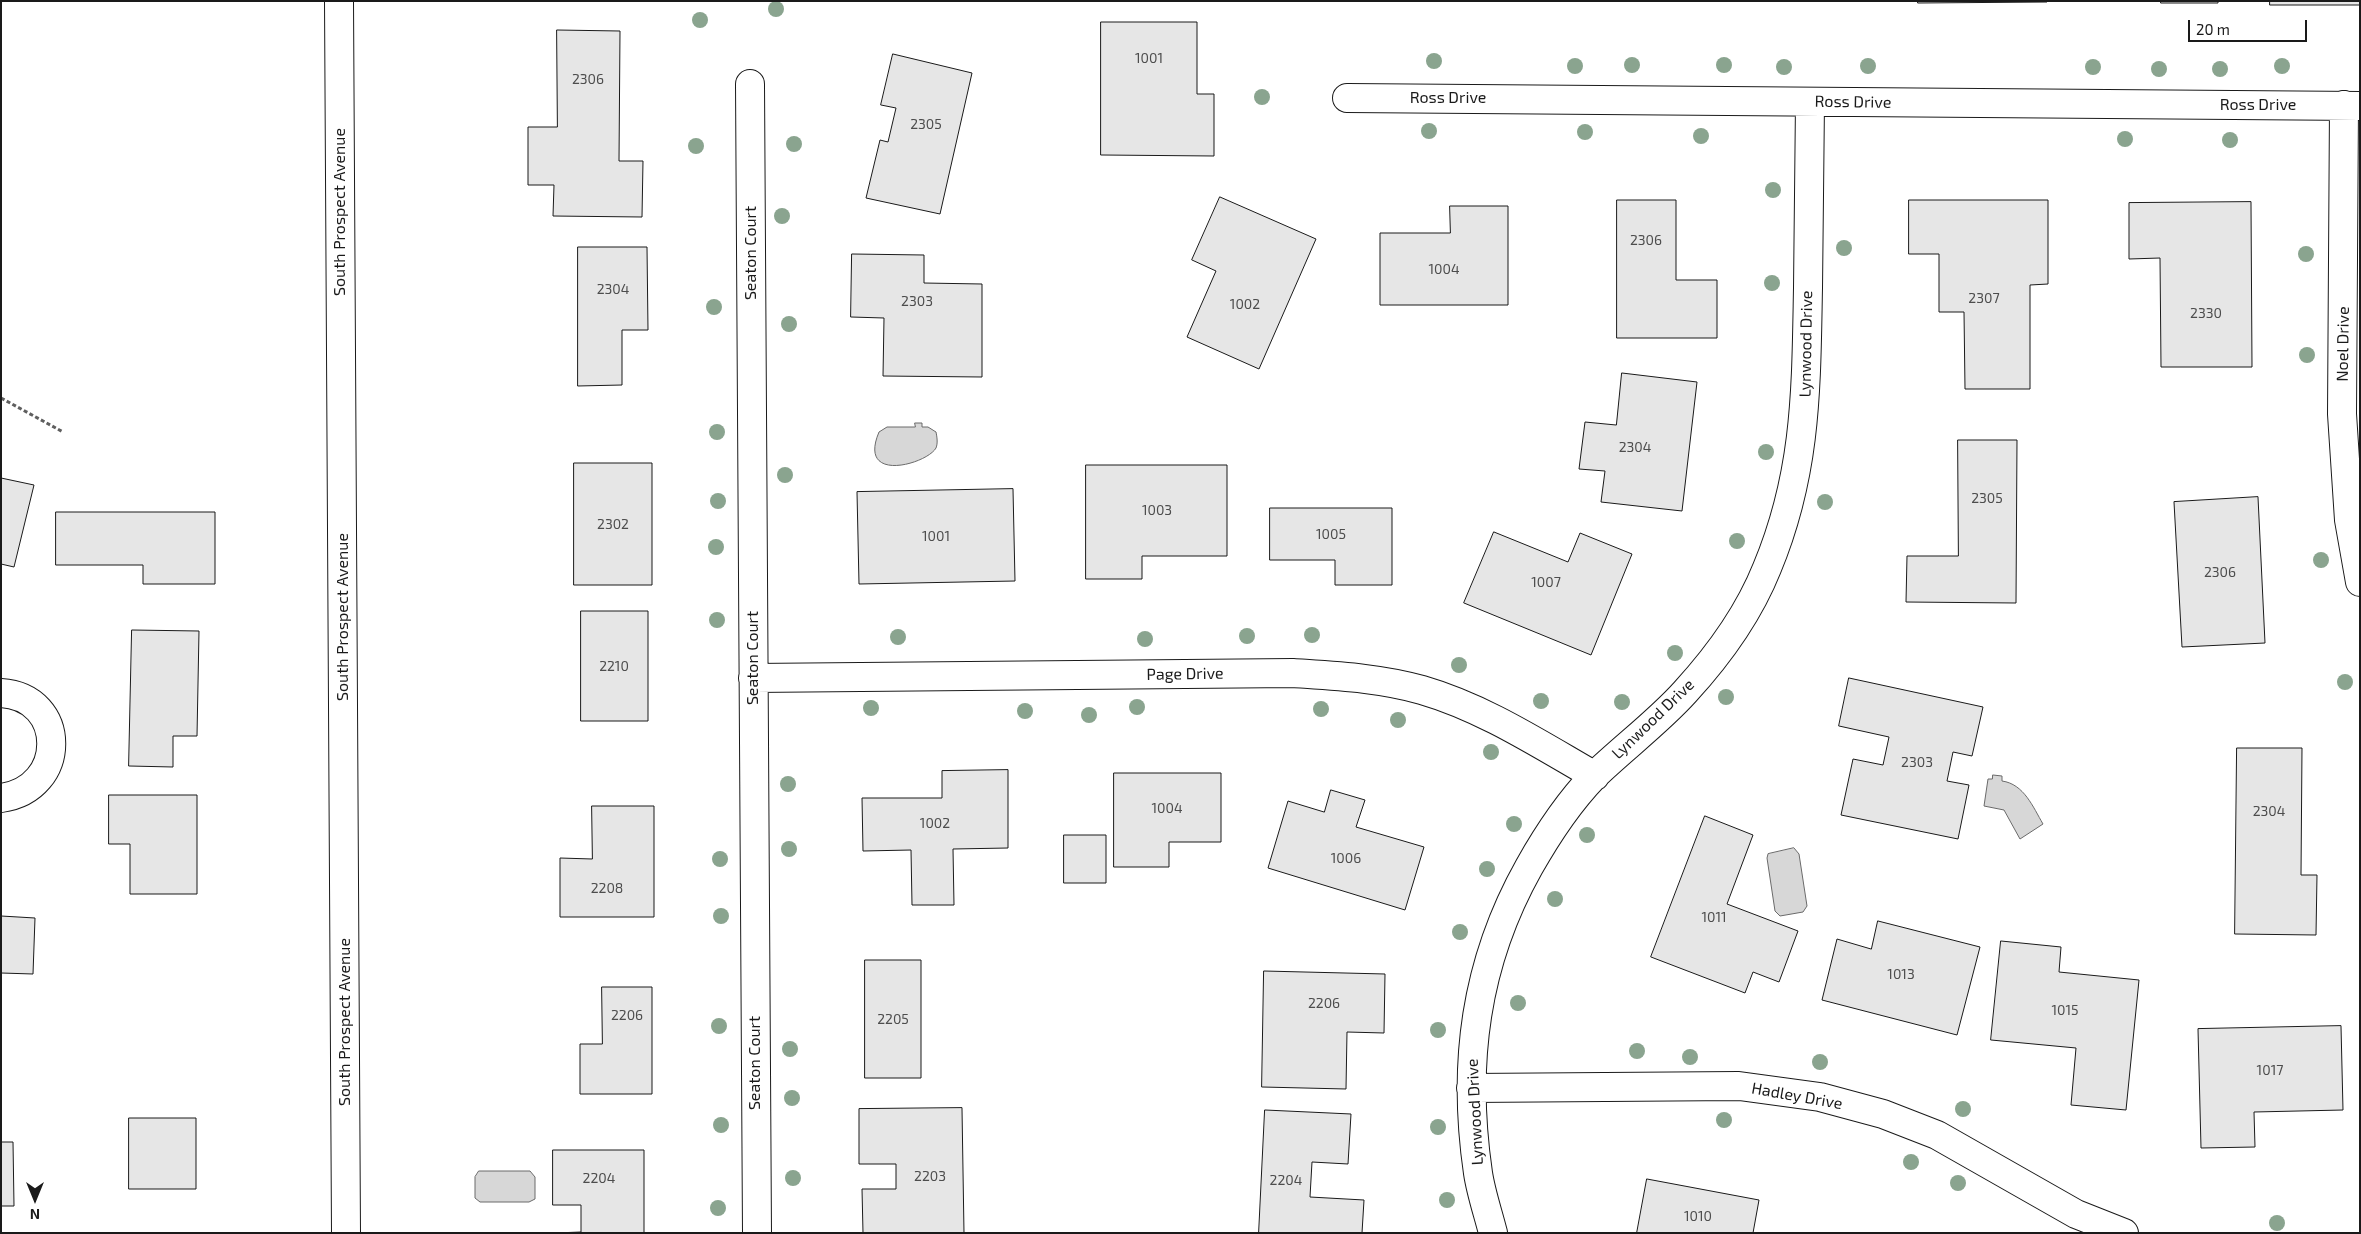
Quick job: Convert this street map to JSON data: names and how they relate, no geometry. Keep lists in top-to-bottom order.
{
  "streets": {
    "street": [
      "Ross Drive",
      "South Prospect Avenue",
      "Seaton Court",
      "Lynwood Drive",
      "Noel Drive",
      "Page Drive",
      "Hadley Drive"
    ]
  },
  "crossings": [
    ["Ross Drive", "Lynwood Drive"],
    ["Ross Drive", "Noel Drive"],
    ["Seaton Court", "Page Drive"],
    ["Lynwood Drive", "Page Drive"],
    ["Lynwood Drive", "Hadley Drive"]
  ],
  "house_numbers": [
    "1001",
    "2306",
    "2305",
    "2306",
    "1004",
    "2304",
    "2307",
    "2303",
    "1002",
    "2330",
    "2304",
    "2305",
    "1003",
    "2302",
    "1005",
    "1001",
    "2306",
    "1007",
    "2210",
    "2303",
    "1004",
    "2304",
    "1002",
    "1006",
    "2208",
    "1011",
    "1013",
    "2206",
    "1015",
    "2206",
    "2205",
    "1017",
    "2203",
    "2204",
    "2204",
    "1010"
  ],
  "scale_bar": "20 m",
  "north": "bottom"
}
